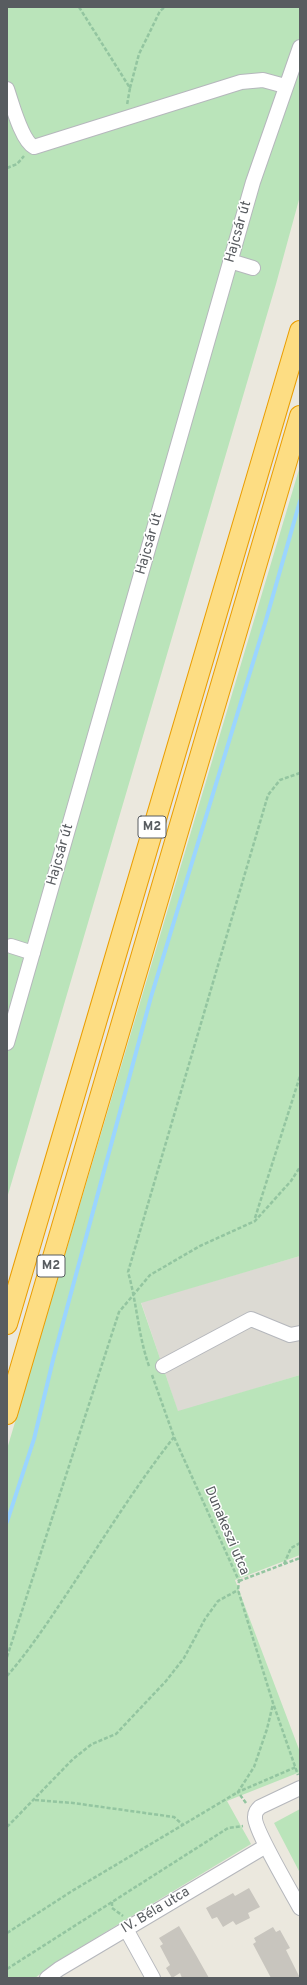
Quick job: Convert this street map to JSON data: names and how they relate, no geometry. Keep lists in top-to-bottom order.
{
  "streets": {
    "highway": ["M2"],
    "street": ["Hajcsár út", "IV. Béla utca"],
    "path": ["Dunakeszi utca"]
  }
}
